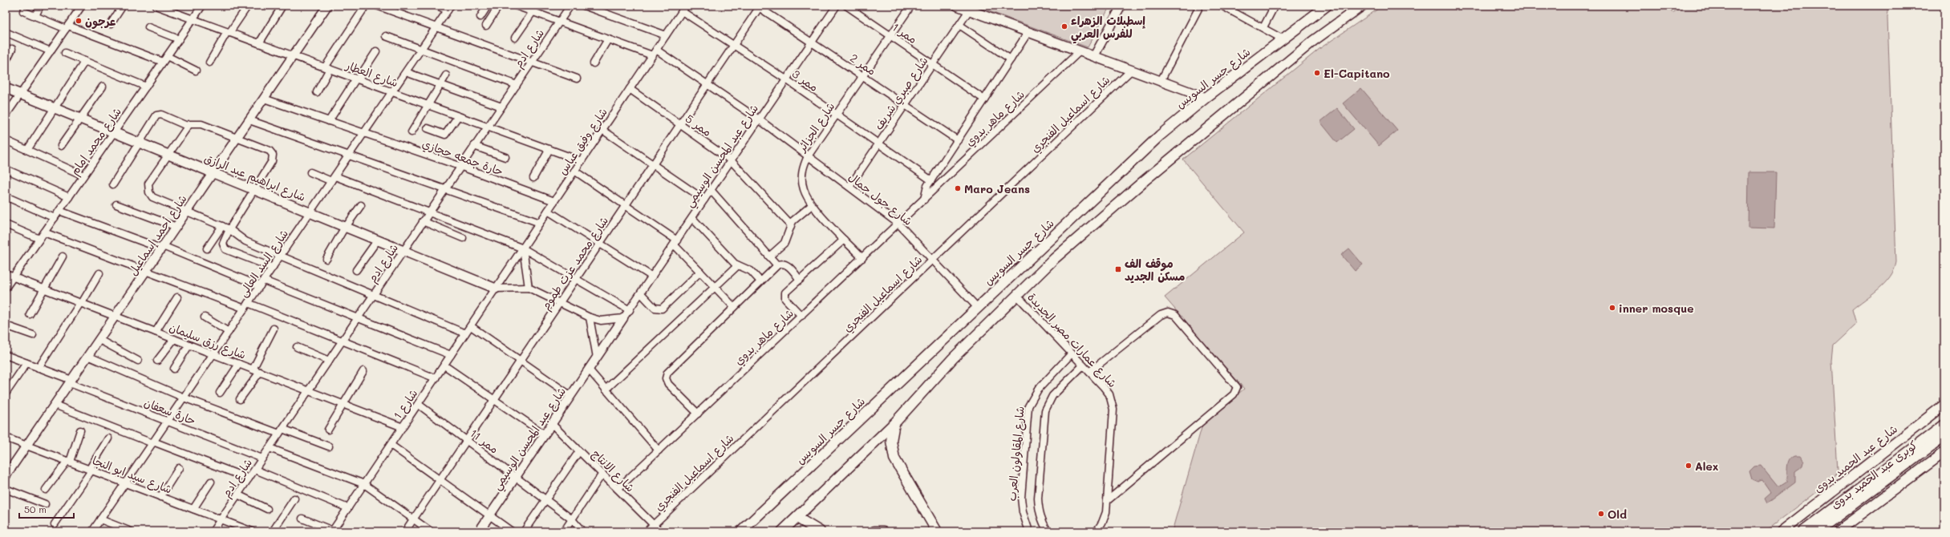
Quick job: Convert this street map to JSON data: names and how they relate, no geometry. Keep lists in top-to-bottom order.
{
  "streets": {
    "main road": [
      "شارع جسر السويس",
      "شارع ابراهيم عبد الرازق",
      "شارع عبد الحميد بدوى",
      "كوبرى عبد الحميد بدوى"
    ],
    "street": [
      "ممر 1",
      "شارع ادم",
      "ممر 2",
      "شارع العطار",
      "ممر 3",
      "شارع صبري شريف",
      "شارع اسماعيل الفنجري",
      "شارع ماهر بدوي",
      "ممر 5",
      "شارع الجزائر",
      "شارع محمد إمام",
      "شارع وفيق عباس",
      "شارع عبد المحسن الوسيمي",
      "حارة جمعه حجازي",
      "شارع جول جمال",
      "شارع أحمد إسماعيل",
      "شارع السد العالى",
      "شارع محمد عزت طموم",
      "شارع عمارات مصر الجديدة",
      "شارع رزق سليمان",
      "شارع 1",
      "حارة سعفان",
      "ممر 11",
      "شارع المقاولون العرب",
      "شارع الانتاج",
      "شارع سيد ابو النجا"
    ]
  },
  "crossings": [
    ["ممر 1", "شارع صبري شريف"],
    ["ممر 1", "شارع ماهر بدوي"],
    ["ممر 1", "شارع الجزائر"],
    ["شارع ادم", "شارع العطار"],
    ["شارع ادم", "حارة جمعه حجازي"],
    ["شارع ادم", "شارع ابراهيم عبد الرازق"],
    ["شارع ادم", "شارع رزق سليمان"],
    ["شارع ادم", "حارة سعفان"],
    ["شارع ادم", "شارع سيد ابو النجا"],
    ["ممر 2", "شارع صبري شريف"],
    ["ممر 2", "شارع ماهر بدوي"],
    ["ممر 2", "شارع الجزائر"],
    ["ممر 2", "شارع عبد المحسن الوسيمي"],
    ["ممر 2", "شارع محمد عزت طموم"],
    ["شارع العطار", "شارع محمد إمام"],
    ["شارع العطار", "شارع وفيق عباس"],
    ["شارع العطار", "شارع أحمد إسماعيل"],
    ["شارع العطار", "شارع السد العالى"],
    ["شارع جسر السويس", "شارع جول جمال"],
    ["ممر 3", "شارع صبري شريف"],
    ["ممر 3", "شارع ماهر بدوي"],
    ["ممر 3", "شارع الجزائر"],
    ["ممر 3", "شارع وفيق عباس"],
    ["ممر 3", "شارع عبد المحسن الوسيمي"],
    ["ممر 3", "شارع محمد عزت طموم"],
    ["شارع صبري شريف", "شارع جول جمال"],
    ["شارع اسماعيل الفنجري", "شارع جول جمال"],
    ["شارع اسماعيل الفنجري", "شارع الانتاج"],
    ["شارع ماهر بدوي", "شارع الجزائر"],
    ["شارع ماهر بدوي", "شارع جول جمال"],
    ["شارع ماهر بدوي", "شارع الانتاج"],
    ["ممر 5", "شارع وفيق عباس"],
    ["ممر 5", "شارع عبد المحسن الوسيمي"],
    ["ممر 5", "شارع محمد عزت طموم"],
    ["شارع الجزائر", "شارع جول جمال"],
    ["شارع محمد إمام", "شارع ابراهيم عبد الرازق"],
    ["شارع محمد إمام", "شارع رزق سليمان"],
    ["شارع وفيق عباس", "حارة جمعه حجازي"],
    ["شارع وفيق عباس", "شارع ابراهيم عبد الرازق"],
    ["شارع وفيق عباس", "شارع جول جمال"],
    ["شارع وفيق عباس", "شارع 1"],
    ["شارع عبد المحسن الوسيمي", "شارع جول جمال"],
    ["شارع عبد المحسن الوسيمي", "ممر 11"],
    ["شارع عبد المحسن الوسيمي", "شارع الانتاج"],
    ["حارة جمعه حجازي", "شارع أحمد إسماعيل"],
    ["حارة جمعه حجازي", "شارع السد العالى"],
    ["شارع ابراهيم عبد الرازق", "شارع أحمد إسماعيل"],
    ["شارع ابراهيم عبد الرازق", "شارع السد العالى"],
    ["شارع ابراهيم عبد الرازق", "شارع 1"],
    ["شارع جول جمال", "شارع محمد عزت طموم"],
    ["شارع أحمد إسماعيل", "شارع رزق سليمان"],
    ["شارع أحمد إسماعيل", "حارة سعفان"],
    ["شارع أحمد إسماعيل", "شارع سيد ابو النجا"],
    ["شارع السد العالى", "شارع رزق سليمان"],
    ["شارع السد العالى", "حارة سعفان"],
    ["شارع السد العالى", "شارع سيد ابو النجا"],
    ["شارع محمد عزت طموم", "ممر 11"],
    ["شارع عمارات مصر الجديدة", "شارع المقاولون العرب"],
    ["شارع رزق سليمان", "شارع 1"],
    ["شارع 1", "ممر 11"]
  ],
  "places": {
    "other": [
      "عرجون",
      "إسطبلات الزهراء للفرس العربي",
      "El-Capitano",
      "Maro Jeans",
      "inner mosque",
      "Alex",
      "Old"
    ],
    "transit": ["موقف الف مسكن الجديد"]
  },
  "scale_bar": "50 m"
}
